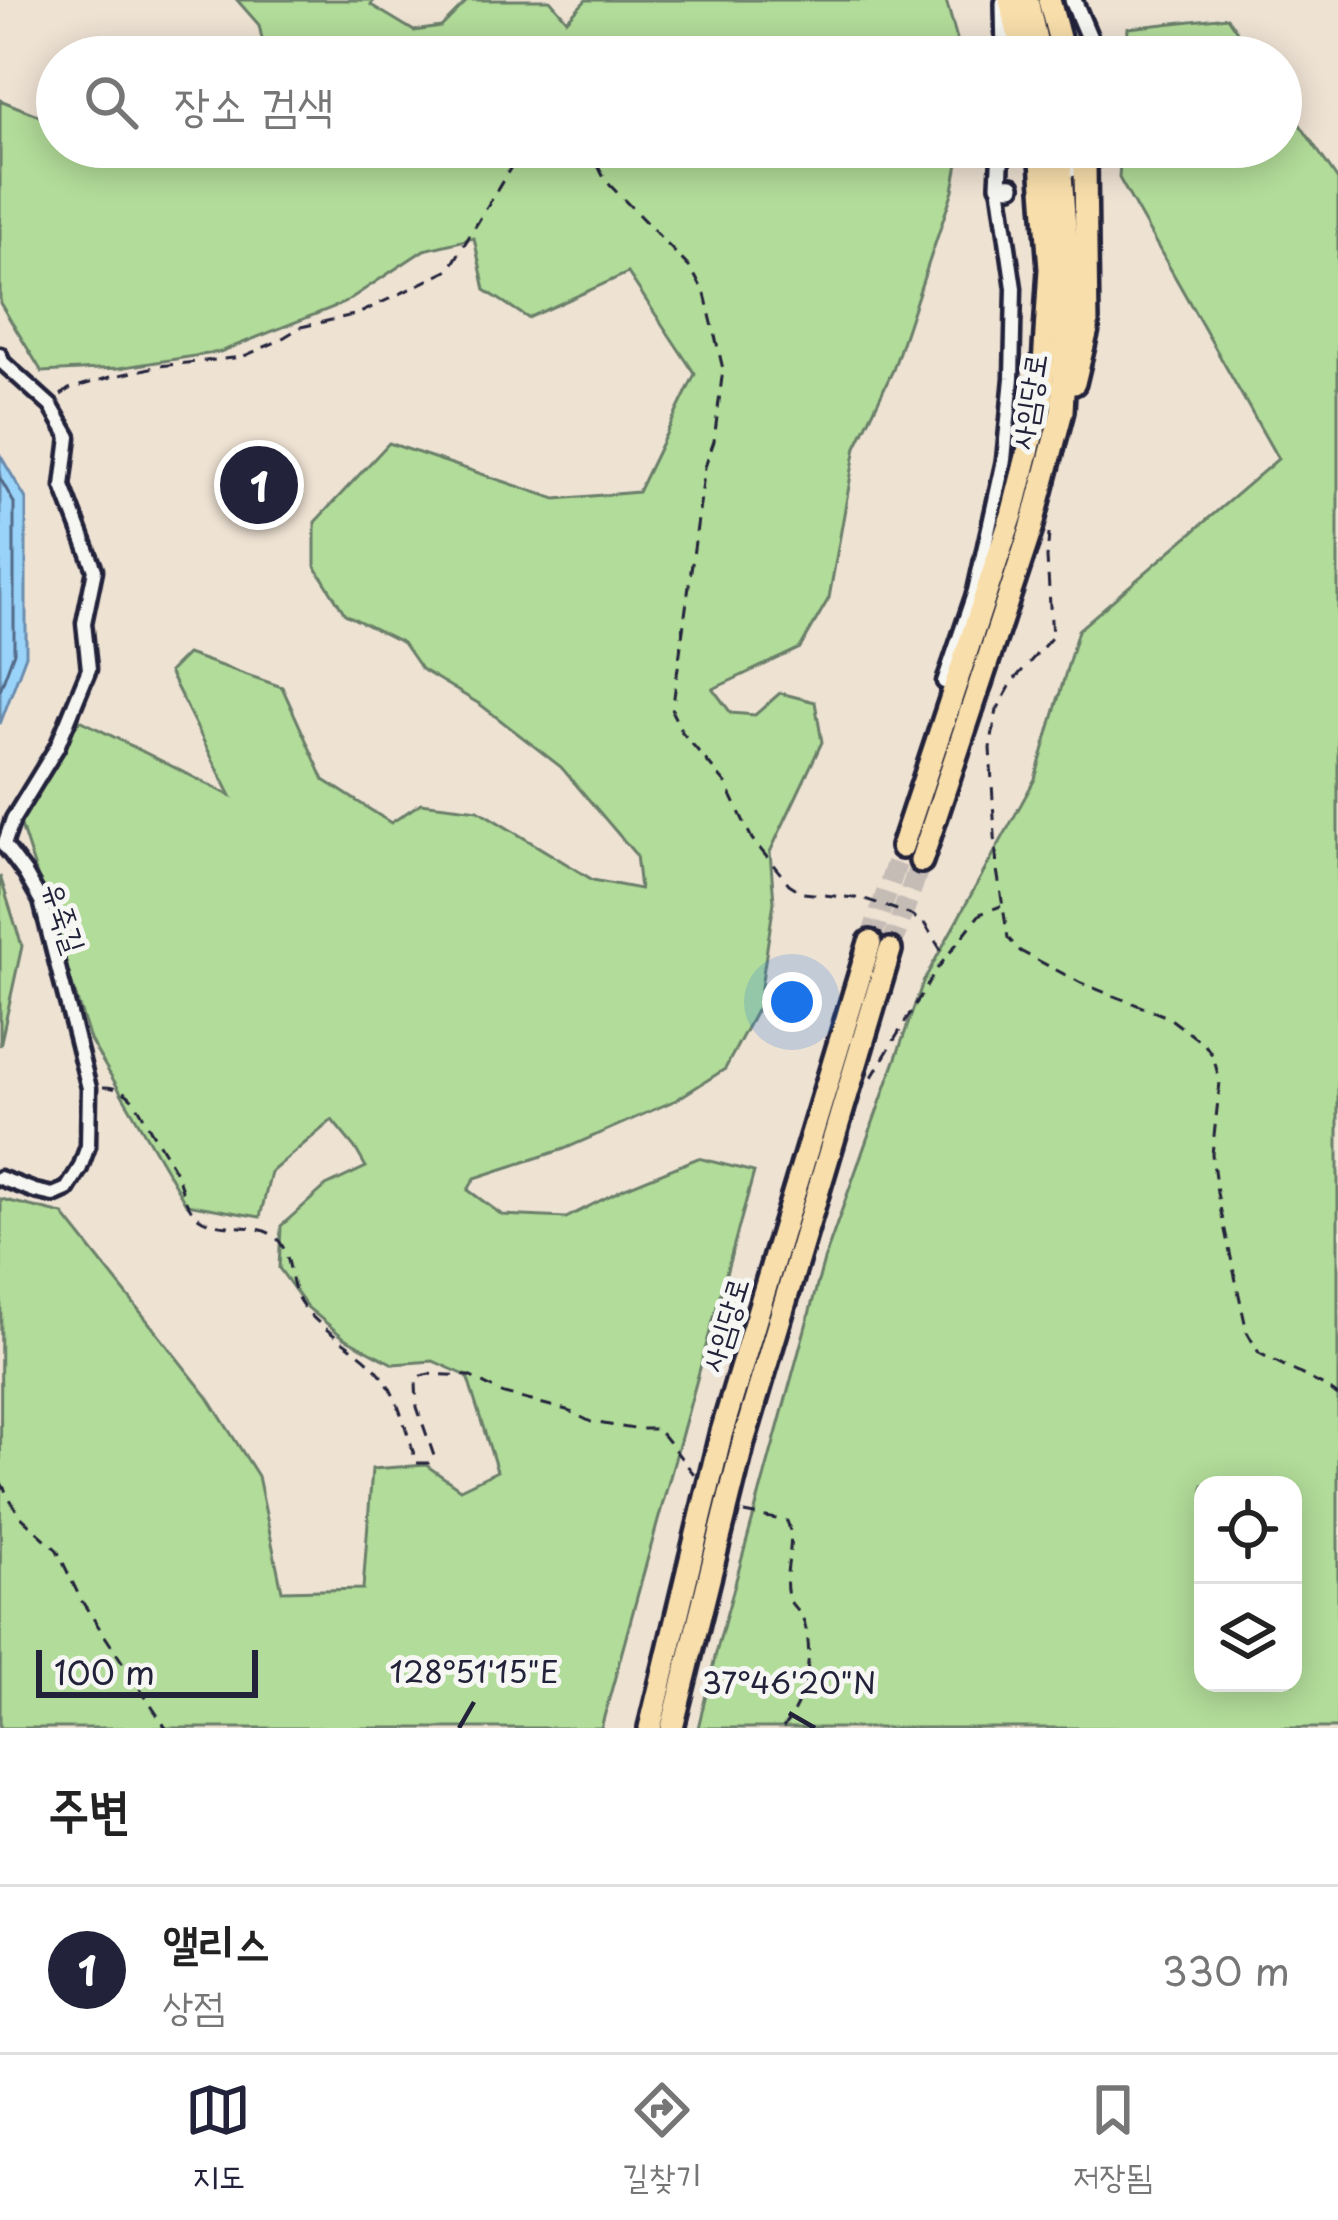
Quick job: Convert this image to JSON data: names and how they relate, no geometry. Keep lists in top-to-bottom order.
{
  "streets": {
    "highway": ["사임당로"],
    "street": ["유죽길"]
  },
  "scale_bar": "100 m",
  "page": {
    "search": "장소 검색",
    "pins": "1",
    "scale": "100 m",
    "heading": "주변",
    "list": [
      {
        "mark": "1",
        "name": "앨리스",
        "note": "상점",
        "value": "330 m"
      }
    ],
    "nav": ["지도", "길찾기", "저장됨"]
  },
  "coordinates": ["128°51'15\"E", "37°46'20\"N"]
}
